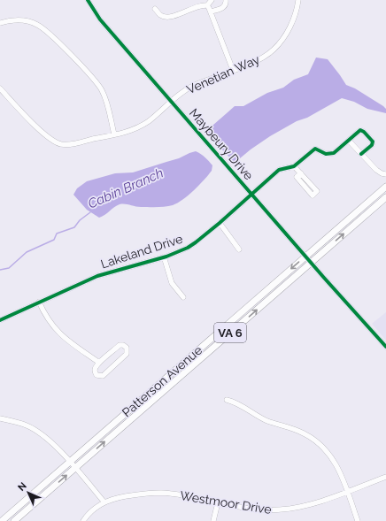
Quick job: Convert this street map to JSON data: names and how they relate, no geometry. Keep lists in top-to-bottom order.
{
  "streets": {
    "main road": ["VA 6", "Patterson Avenue"],
    "street": [
      "Venetian Way",
      "Maybeury Drive",
      "Lakeland Drive",
      "Westmoor Drive"
    ]
  },
  "crossings": [
    ["Venetian Way", "Maybeury Drive"],
    ["Maybeury Drive", "Lakeland Drive"],
    ["Maybeury Drive", "Patterson Avenue"]
  ],
  "water": ["Cabin Branch"],
  "north": "top left"
}
